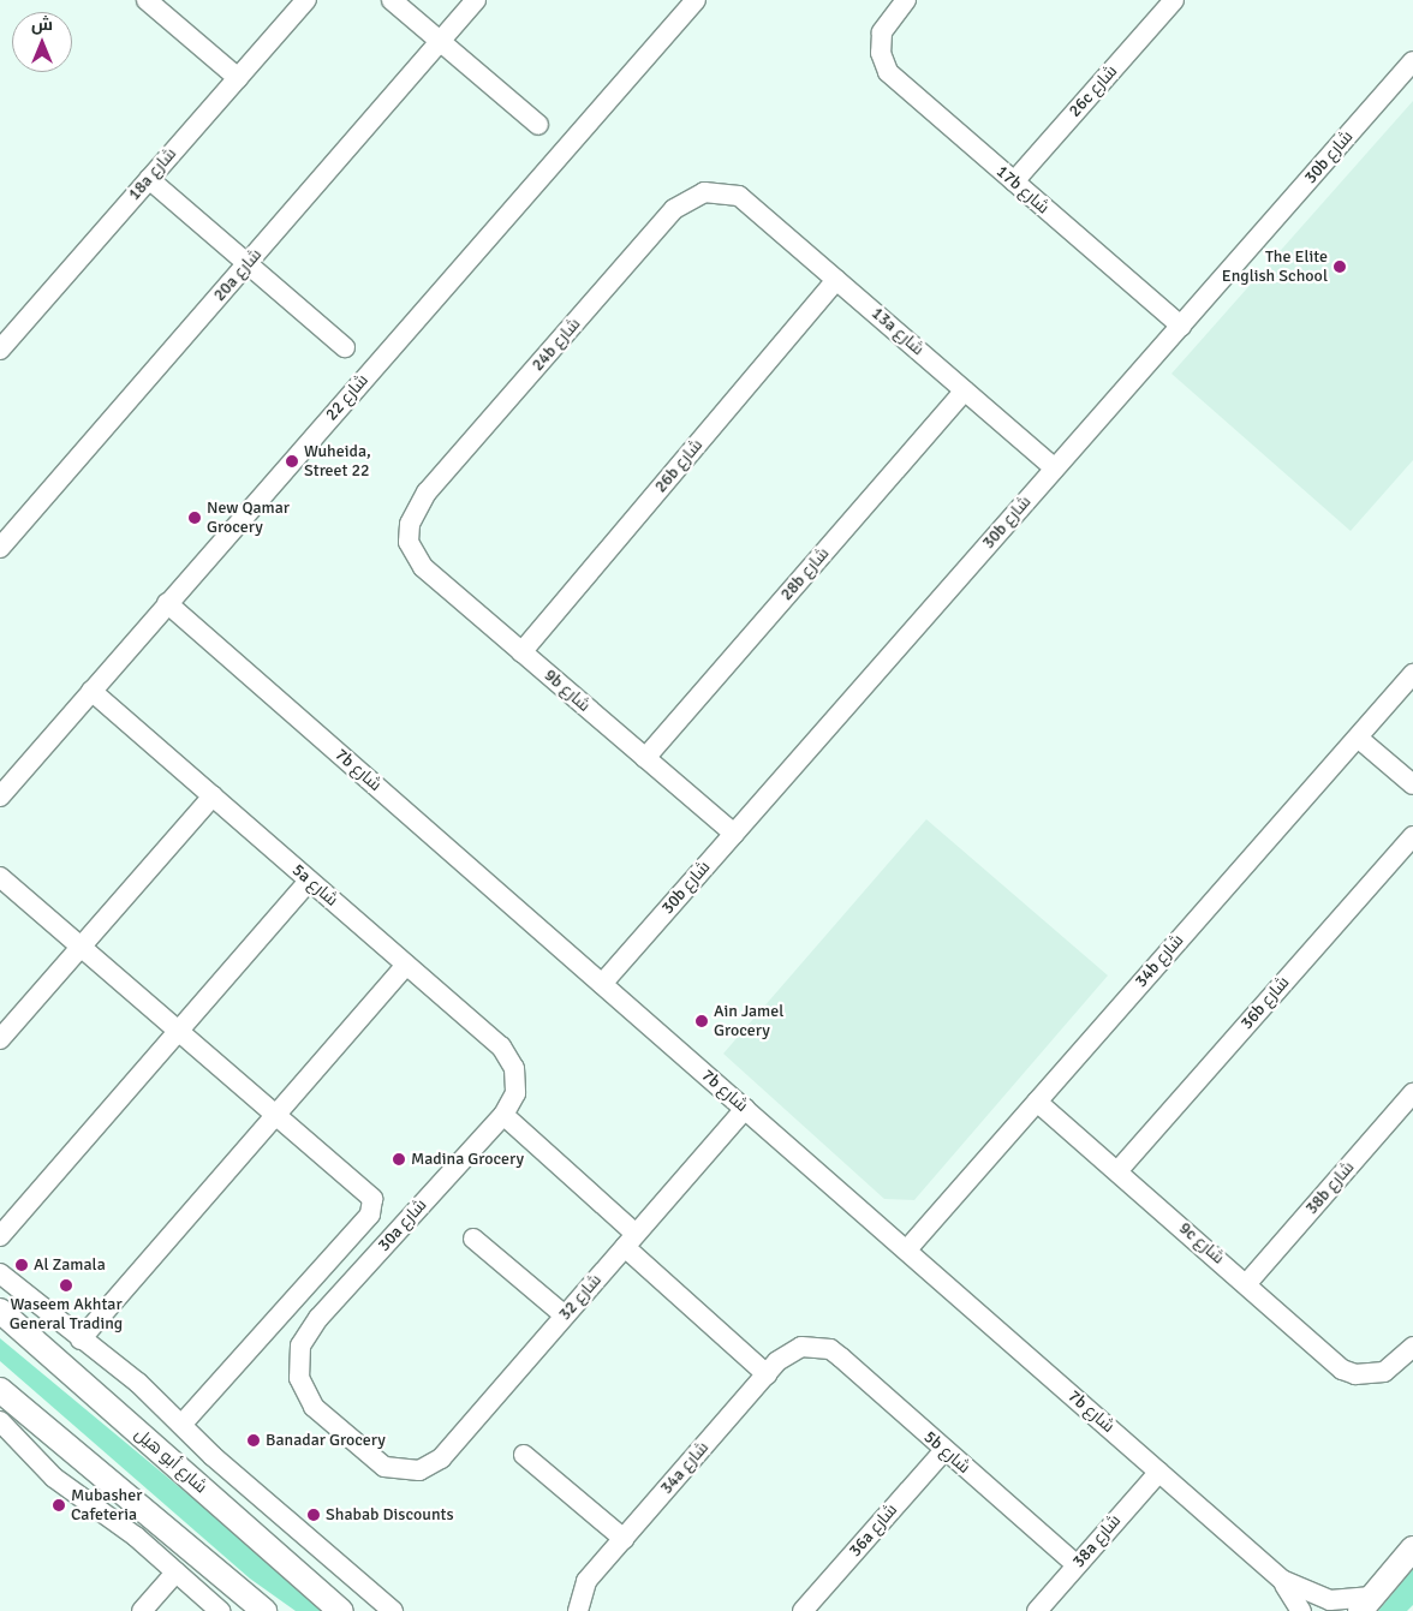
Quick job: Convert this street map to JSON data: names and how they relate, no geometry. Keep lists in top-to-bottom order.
{
  "streets": {
    "main road": ["شارع أبو هيل"],
    "street": [
      "26c شارع",
      "30b شارع",
      "18a شارع",
      "17b شارع",
      "20a شارع",
      "13a شارع",
      "24b شارع",
      "شارع 22",
      "26b شارع",
      "28b شارع",
      "9b شارع",
      "7b شارع",
      "5a شارع",
      "34b شارع",
      "36b شارع",
      "38b شارع",
      "30a شارع",
      "9c شارع",
      "شارع 32",
      "5b شارع",
      "34a شارع",
      "36a شارع",
      "38a شارع"
    ]
  },
  "crossings": [
    ["26c شارع", "17b شارع"],
    ["30b شارع", "17b شارع"],
    ["30b شارع", "13a شارع"],
    ["30b شارع", "9b شارع"],
    ["30b شارع", "7b شارع"],
    ["13a شارع", "24b شارع"],
    ["13a شارع", "26b شارع"],
    ["13a شارع", "28b شارع"],
    ["24b شارع", "9b شارع"],
    ["شارع 22", "7b شارع"],
    ["شارع 22", "5a شارع"],
    ["26b شارع", "9b شارع"],
    ["28b شارع", "9b شارع"],
    ["7b شارع", "34b شارع"],
    ["7b شارع", "شارع 32"],
    ["7b شارع", "38a شارع"],
    ["5a شارع", "30a شارع"],
    ["34b شارع", "9c شارع"],
    ["36b شارع", "9c شارع"],
    ["38b شارع", "9c شارع"],
    ["30a شارع", "شارع 32"],
    ["5b شارع", "34a شارع"],
    ["5b شارع", "36a شارع"],
    ["5b شارع", "38a شارع"]
  ],
  "places": [
    "The Elite English School",
    "Wuheida, Street 22",
    "New Qamar Grocery",
    "Ain Jamel Grocery",
    "Madina Grocery",
    "Al Zamala",
    "Waseem Akhtar General Trading",
    "Banadar Grocery",
    "Mubasher Cafeteria",
    "Shabab Discounts"
  ],
  "north": "top"
}
